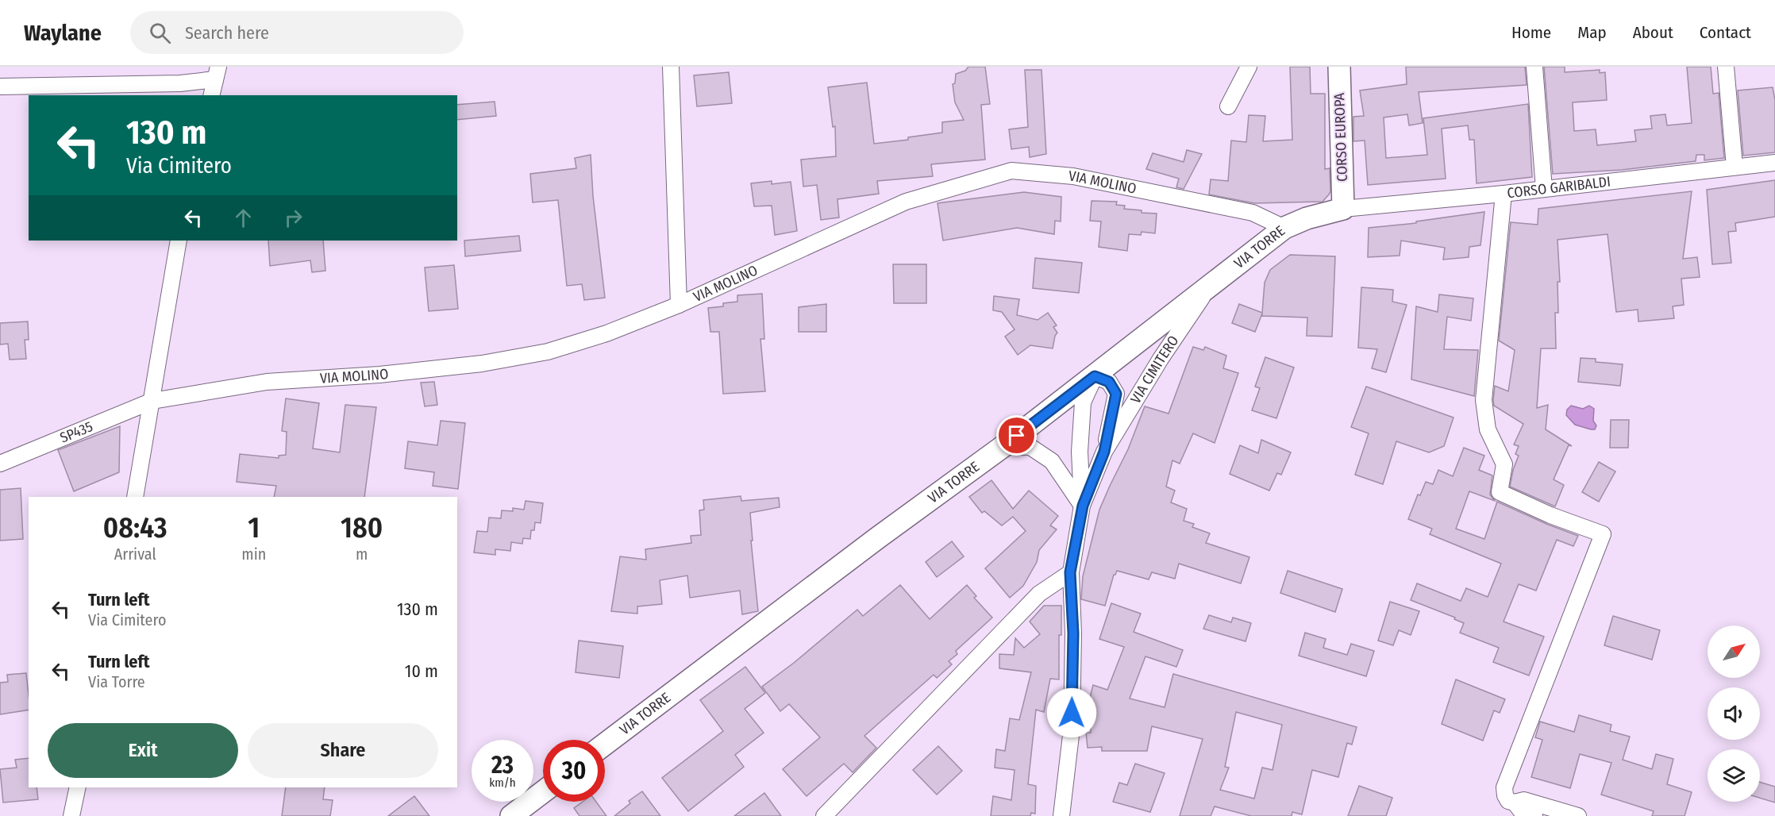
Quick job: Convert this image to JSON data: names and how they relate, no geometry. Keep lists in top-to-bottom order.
{
  "streets": {
    "main road": ["CORSO EUROPA", "VIA TORRE"],
    "street": [
      "VIA MOLINO",
      "CORSO GARIBALDI",
      "VIA CIMITERO",
      "SP435"
    ]
  },
  "crossings": [
    ["CORSO EUROPA", "CORSO GARIBALDI"],
    ["CORSO EUROPA", "VIA TORRE"],
    ["VIA MOLINO", "VIA TORRE"],
    ["VIA MOLINO", "SP435"],
    ["CORSO GARIBALDI", "VIA TORRE"],
    ["VIA TORRE", "VIA CIMITERO"]
  ],
  "north": "top right",
  "page": {
    "header": "Waylane",
    "search": "Search here",
    "nav": [
      "Home",
      "Map",
      "About",
      "Contact"
    ],
    "turn": ["130 m", "Via Cimitero"],
    "eta": [
      "08:43",
      "Arrival",
      "1",
      "min",
      "180",
      "m"
    ],
    "list": [
      {
        "name": "Turn left",
        "note": "Via Cimitero",
        "value": "130 m"
      },
      {
        "name": "Turn left",
        "note": "Via Torre",
        "value": "10 m"
      }
    ],
    "buttons": ["Exit", "Share"],
    "speed": "23 km/h",
    "limit": "30"
  }
}
